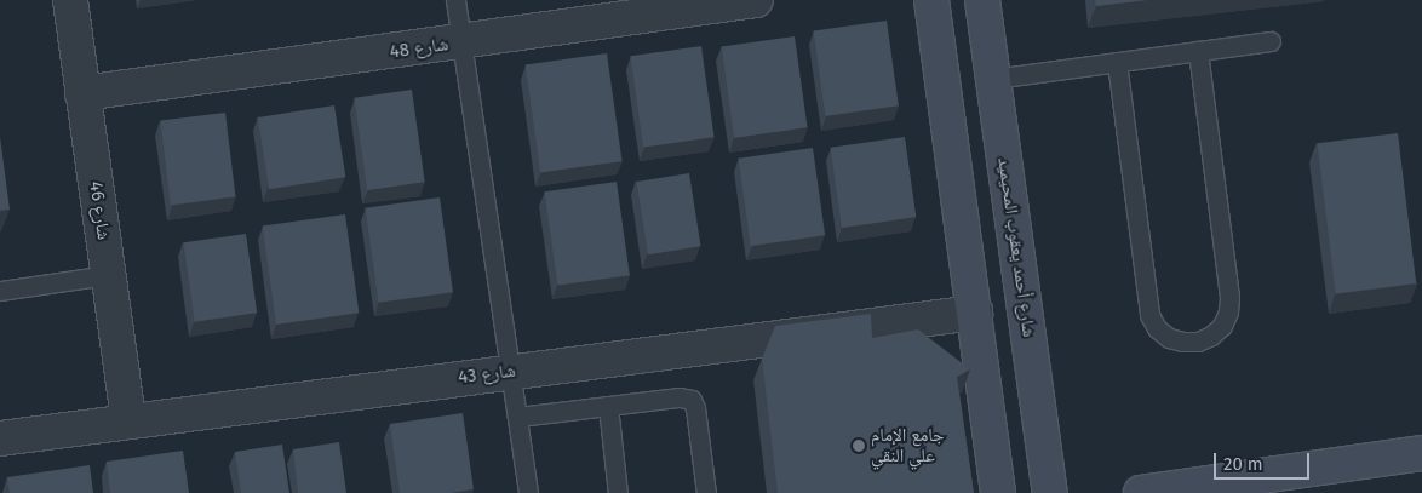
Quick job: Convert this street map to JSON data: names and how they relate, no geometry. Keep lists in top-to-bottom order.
{
  "streets": {
    "street": [
      "شارع 48",
      "شارع 46",
      "شارع أحمد يعقوب المحيميد",
      "شارع 43"
    ]
  },
  "crossings": [
    ["شارع 48", "شارع 46"],
    ["شارع 46", "شارع 43"]
  ],
  "places": ["جامع الإمام علي النقي"],
  "scale_bar": "20 m"
}
